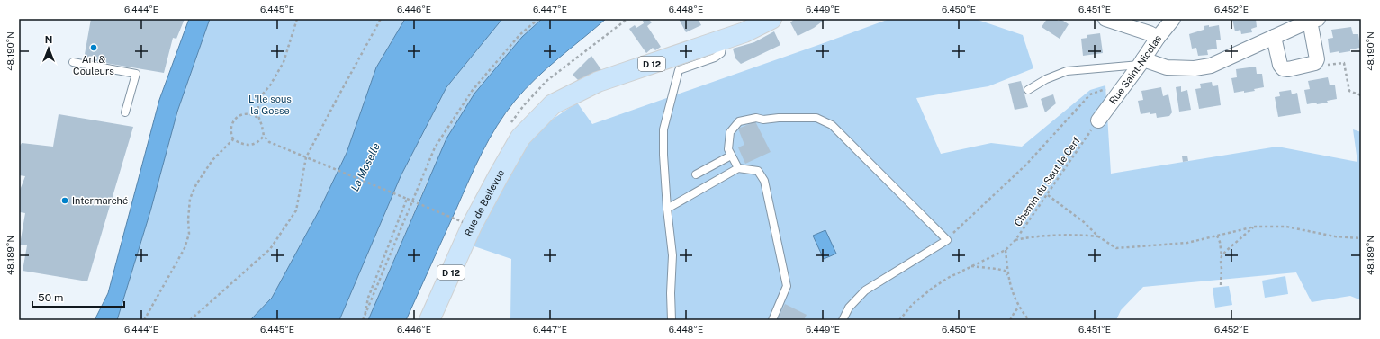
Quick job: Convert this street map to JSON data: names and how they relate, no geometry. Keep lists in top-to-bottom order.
{
  "streets": {
    "main road": ["D 12", "Rue de Bellevue"],
    "street": ["Rue Saint-Nicolas"],
    "path": ["Chemin du Saut le Cerf"]
  },
  "crossings": [
    ["D 12", "Rue de Bellevue"],
    ["Rue Saint-Nicolas", "Chemin du Saut le Cerf"]
  ],
  "water": ["La Moselle"],
  "parks": ["L'Ile sous la Gosse"],
  "places": ["Art & Couleurs", "Intermarché"],
  "scale_bar": "50 m",
  "north": "top",
  "coordinates": [
    "6.444°E",
    "6.445°E",
    "6.446°E",
    "6.447°E",
    "6.448°E",
    "6.449°E",
    "6.450°E",
    "6.451°E",
    "6.452°E",
    "48.190°N",
    "48.189°N"
  ]
}
